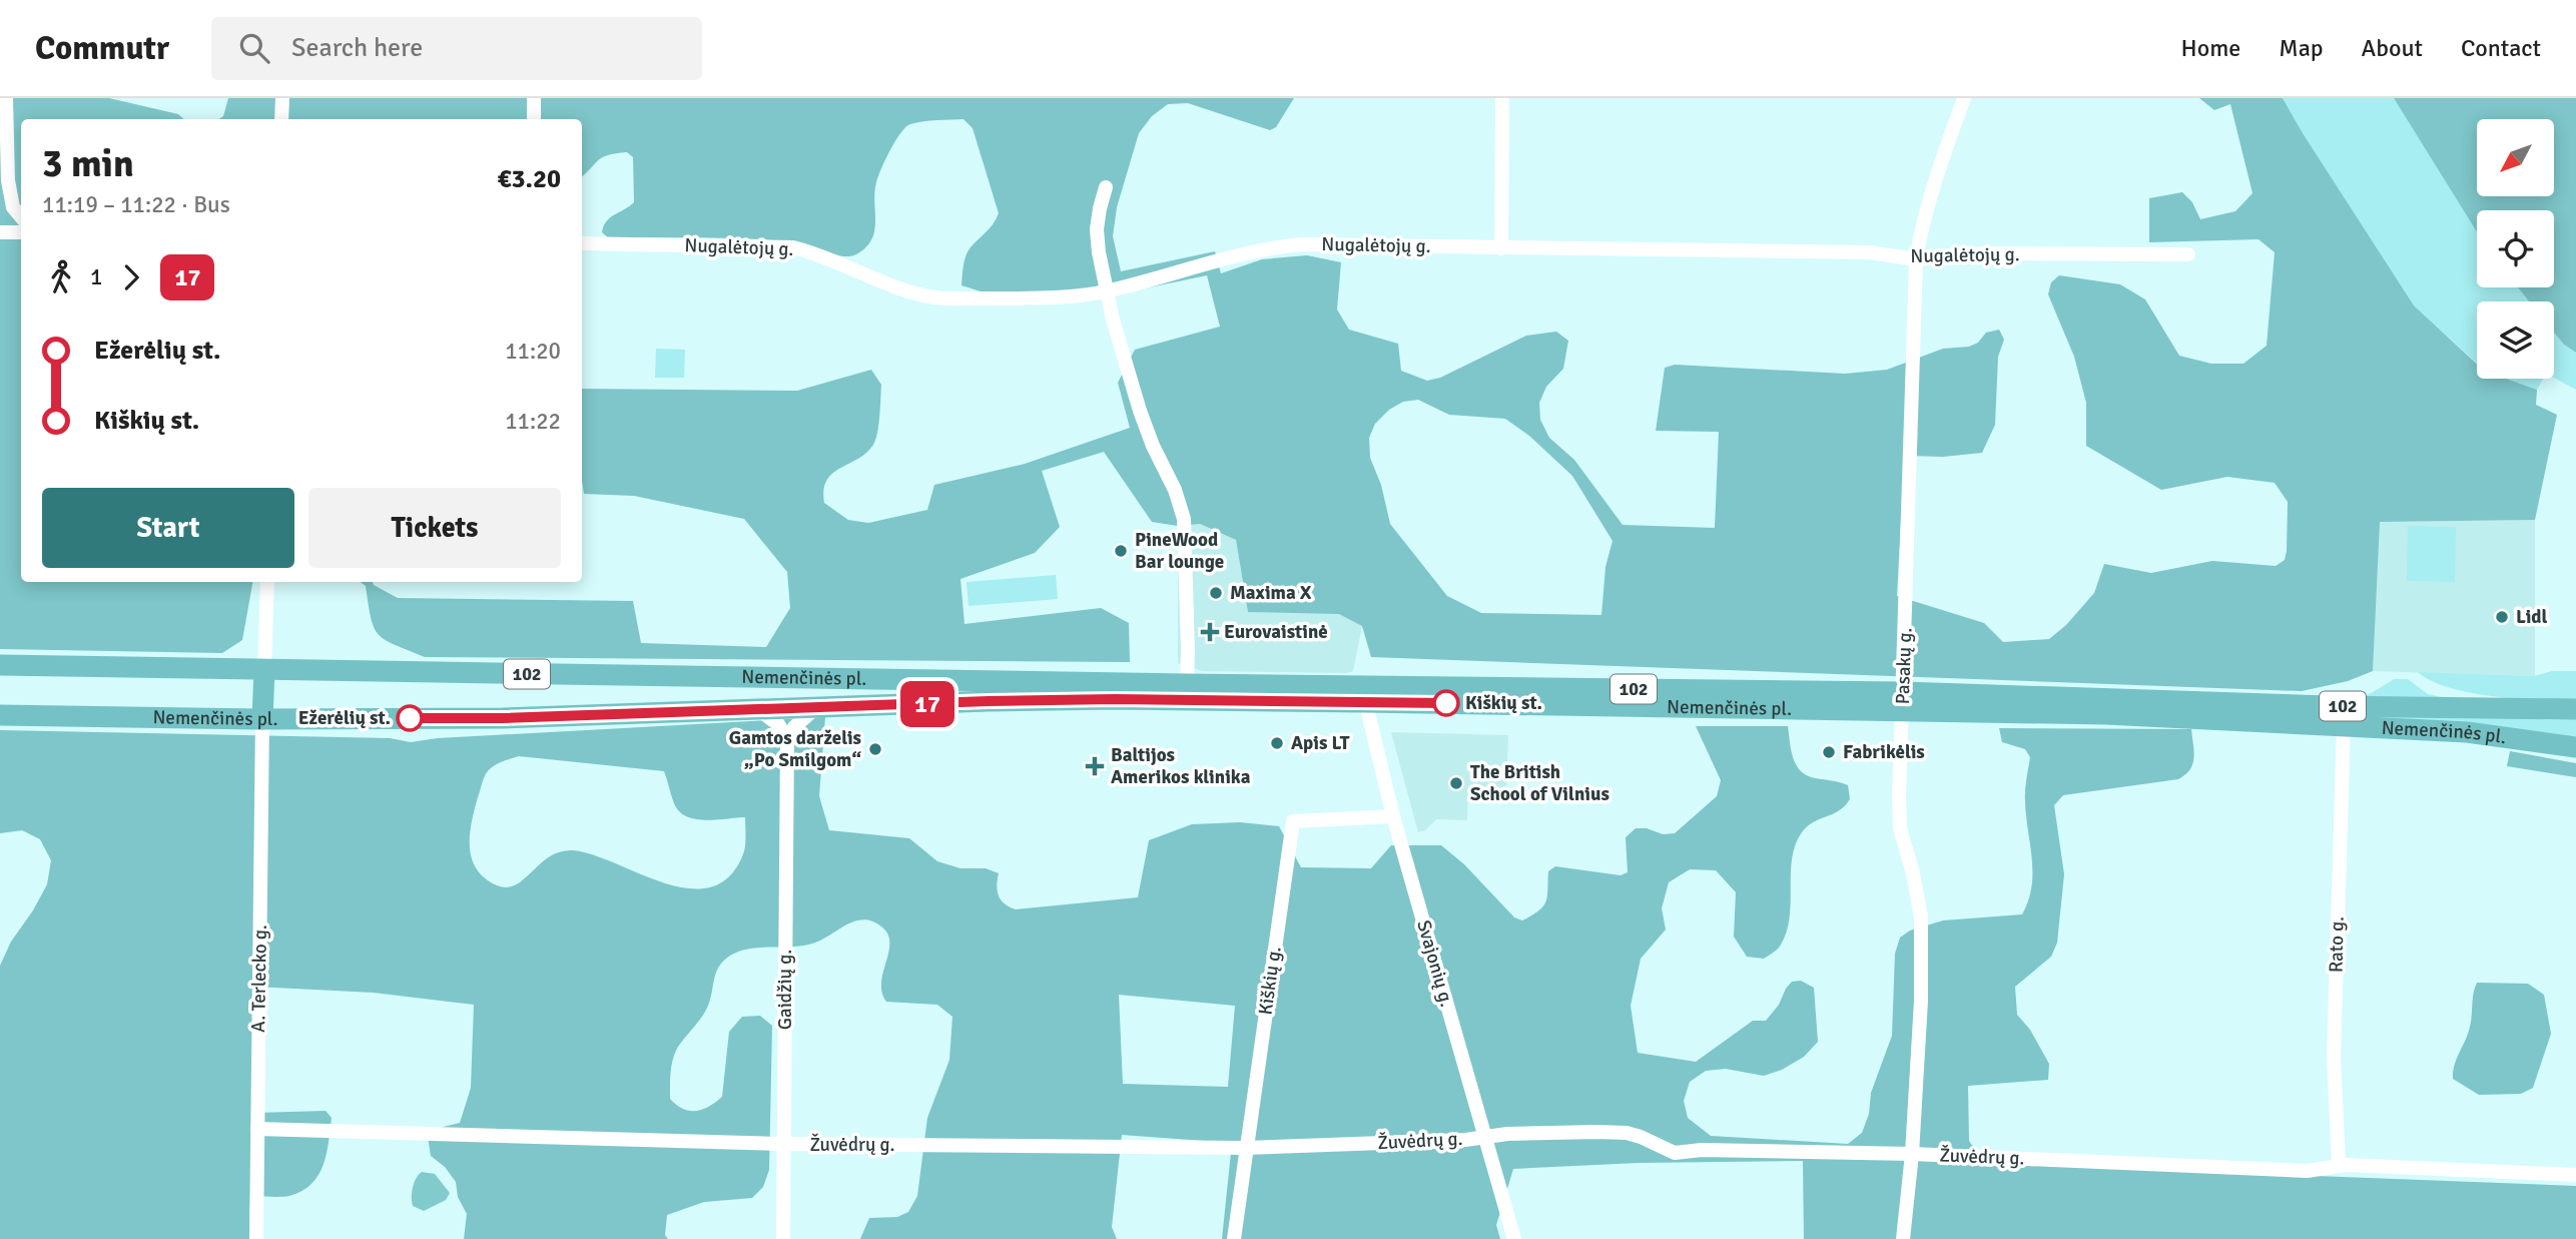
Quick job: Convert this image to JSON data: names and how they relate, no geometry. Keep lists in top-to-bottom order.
{
  "streets": {
    "main road": ["102", "Nemenčinės pl."],
    "street": [
      "Nugalėtojų g.",
      "Pasakų g.",
      "Rato g.",
      "Svajonių g.",
      "A. Terlecko g.",
      "Kiškių g.",
      "Gaidžių g.",
      "Žuvėdrų g."
    ]
  },
  "crossings": [
    ["Nugalėtojų g.", "Pasakų g."],
    ["Pasakų g.", "Nemenčinės pl."],
    ["Pasakų g.", "Žuvėdrų g."],
    ["Nemenčinės pl.", "Rato g."],
    ["Nemenčinės pl.", "Svajonių g."],
    ["Nemenčinės pl.", "A. Terlecko g."],
    ["Rato g.", "Žuvėdrų g."],
    ["Svajonių g.", "Kiškių g."],
    ["Svajonių g.", "Žuvėdrų g."],
    ["A. Terlecko g.", "Žuvėdrų g."],
    ["Kiškių g.", "Žuvėdrų g."],
    ["Gaidžių g.", "Žuvėdrų g."]
  ],
  "places": {
    "other": [
      "PineWood Bar lounge",
      "Maxima X",
      "Lidl",
      "Kiškių st.",
      "Ežerėlių st.",
      "Apis LT",
      "Gamtos darželis „Po Smilgom“",
      "Fabrikėlis",
      "The British School of Vilnius"
    ],
    "health": ["Eurovaistinė", "Baltijos Amerikos klinika"]
  },
  "lines": ["bus line 17"],
  "north": "bottom left",
  "page": {
    "header": "Commutr",
    "search": "Search here",
    "nav": [
      "Home",
      "Map",
      "About",
      "Contact"
    ],
    "on_map": "17",
    "heading": ["3 min", "11:19 – 11:22 · Bus", "€3.20"],
    "legs": ["1", "17"],
    "list": [
      {
        "name": "Ežerėlių st.",
        "value": "11:20"
      },
      {
        "name": "Kiškių st.",
        "value": "11:22"
      }
    ],
    "buttons": ["Start", "Tickets"]
  }
}
